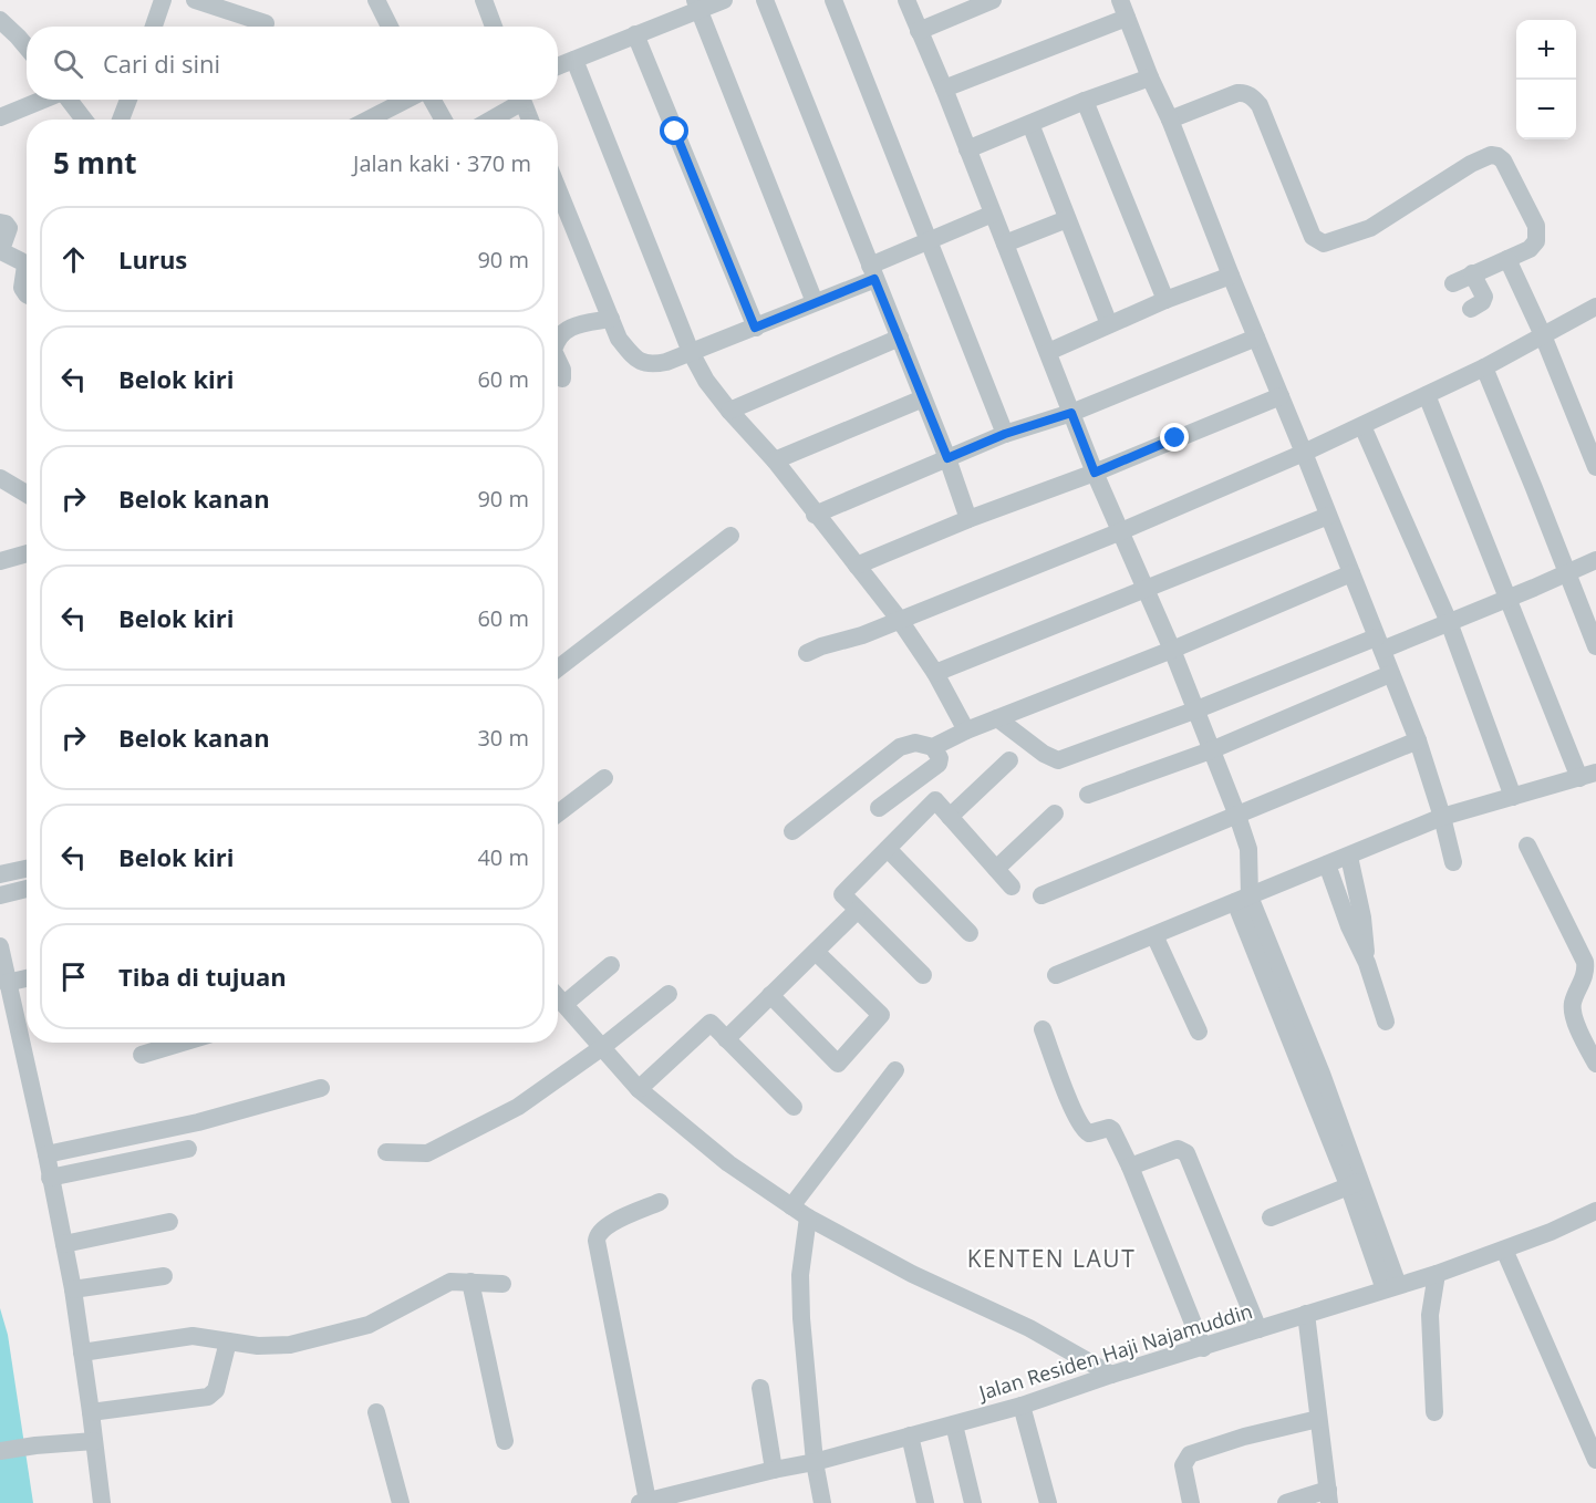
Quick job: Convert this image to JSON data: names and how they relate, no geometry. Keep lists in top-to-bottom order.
{
  "streets": {
    "street": ["Jalan Residen Haji Najamuddin"]
  },
  "districts": ["KENTEN LAUT"],
  "page": {
    "map_buttons": ["+", "−"],
    "search": "Cari di sini",
    "heading": ["5 mnt", "Jalan kaki · 370 m"],
    "list": [
      ["Lurus", "90 m"],
      ["Belok kiri", "60 m"],
      ["Belok kanan", "90 m"],
      ["Belok kiri", "60 m"],
      ["Belok kanan", "30 m"],
      ["Belok kiri", "40 m"],
      "Tiba di tujuan"
    ]
  }
}
